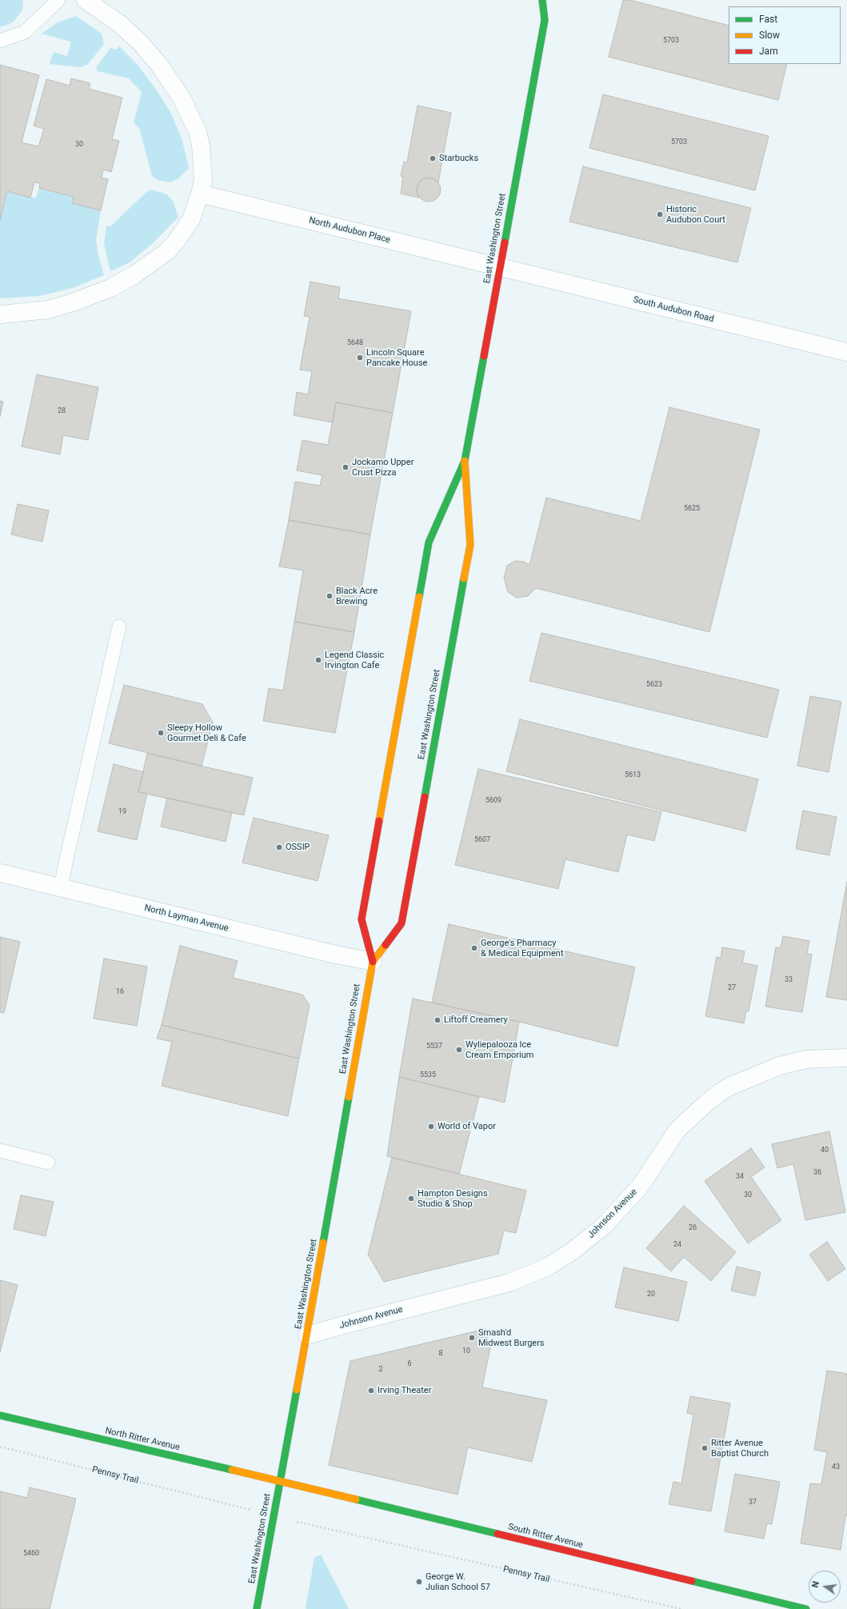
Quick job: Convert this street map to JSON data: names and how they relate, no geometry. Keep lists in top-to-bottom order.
{
  "streets": {
    "main road": ["East Washington Street", "North Ritter Avenue", "South Ritter Avenue"],
    "street": [
      "North Audubon Place",
      "South Audubon Road",
      "North Layman Avenue",
      "Johnson Avenue"
    ],
    "path": ["Pennsy Trail"]
  },
  "crossings": [
    ["North Audubon Place", "East Washington Street"],
    ["North Audubon Place", "South Audubon Road"],
    ["East Washington Street", "South Audubon Road"],
    ["East Washington Street", "North Layman Avenue"],
    ["East Washington Street", "Johnson Avenue"],
    ["East Washington Street", "North Ritter Avenue"],
    ["East Washington Street", "South Ritter Avenue"],
    ["North Ritter Avenue", "South Ritter Avenue"]
  ],
  "places": [
    "Starbucks",
    "Historic Audubon Court",
    "Lincoln Square Pancake House",
    "Jockamo Upper Crust Pizza",
    "Black Acre Brewing",
    "Legend Classic Irvington Cafe",
    "Sleepy Hollow Gourmet Deli & Cafe",
    "OSSIP",
    "George's Pharmacy & Medical Equipment",
    "Liftoff Creamery",
    "Wyliepalooza Ice Cream Emporium",
    "World of Vapor",
    "Hampton Designs Studio & Shop",
    "Smash'd Midwest Burgers",
    "Irving Theater",
    "Ritter Avenue Baptist Church",
    "George W. Julian School 57"
  ],
  "house_numbers": [
    "5703",
    "5703",
    "30",
    "5648",
    "28",
    "5625",
    "5623",
    "5613",
    "5609",
    "19",
    "5607",
    "33",
    "27",
    "16",
    "5537",
    "5535",
    "40",
    "36",
    "34",
    "30",
    "26",
    "24",
    "20",
    "10",
    "8",
    "6",
    "2",
    "43",
    "37",
    "5460"
  ],
  "legend": ["Fast", "Slow", "Jam"],
  "north": "left"
}
